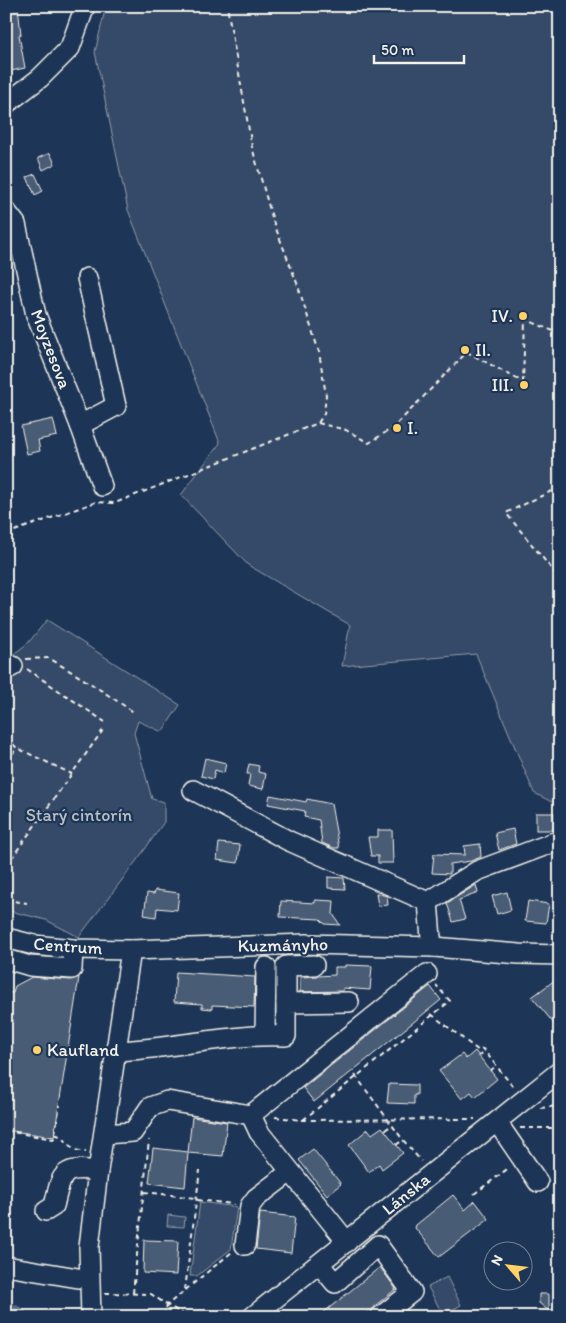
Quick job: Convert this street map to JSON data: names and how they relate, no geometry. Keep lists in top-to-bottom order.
{
  "streets": {
    "street": [
      "Moyzesova",
      "Kuzmányho",
      "Centrum",
      "Lánska"
    ]
  },
  "crossings": [
    ["Kuzmányho", "Centrum"]
  ],
  "parks": ["Starý cintorín"],
  "places": [
    "IV.",
    "II.",
    "III.",
    "I.",
    "Kaufland"
  ],
  "scale_bar": "50 m",
  "north": "top left"
}
